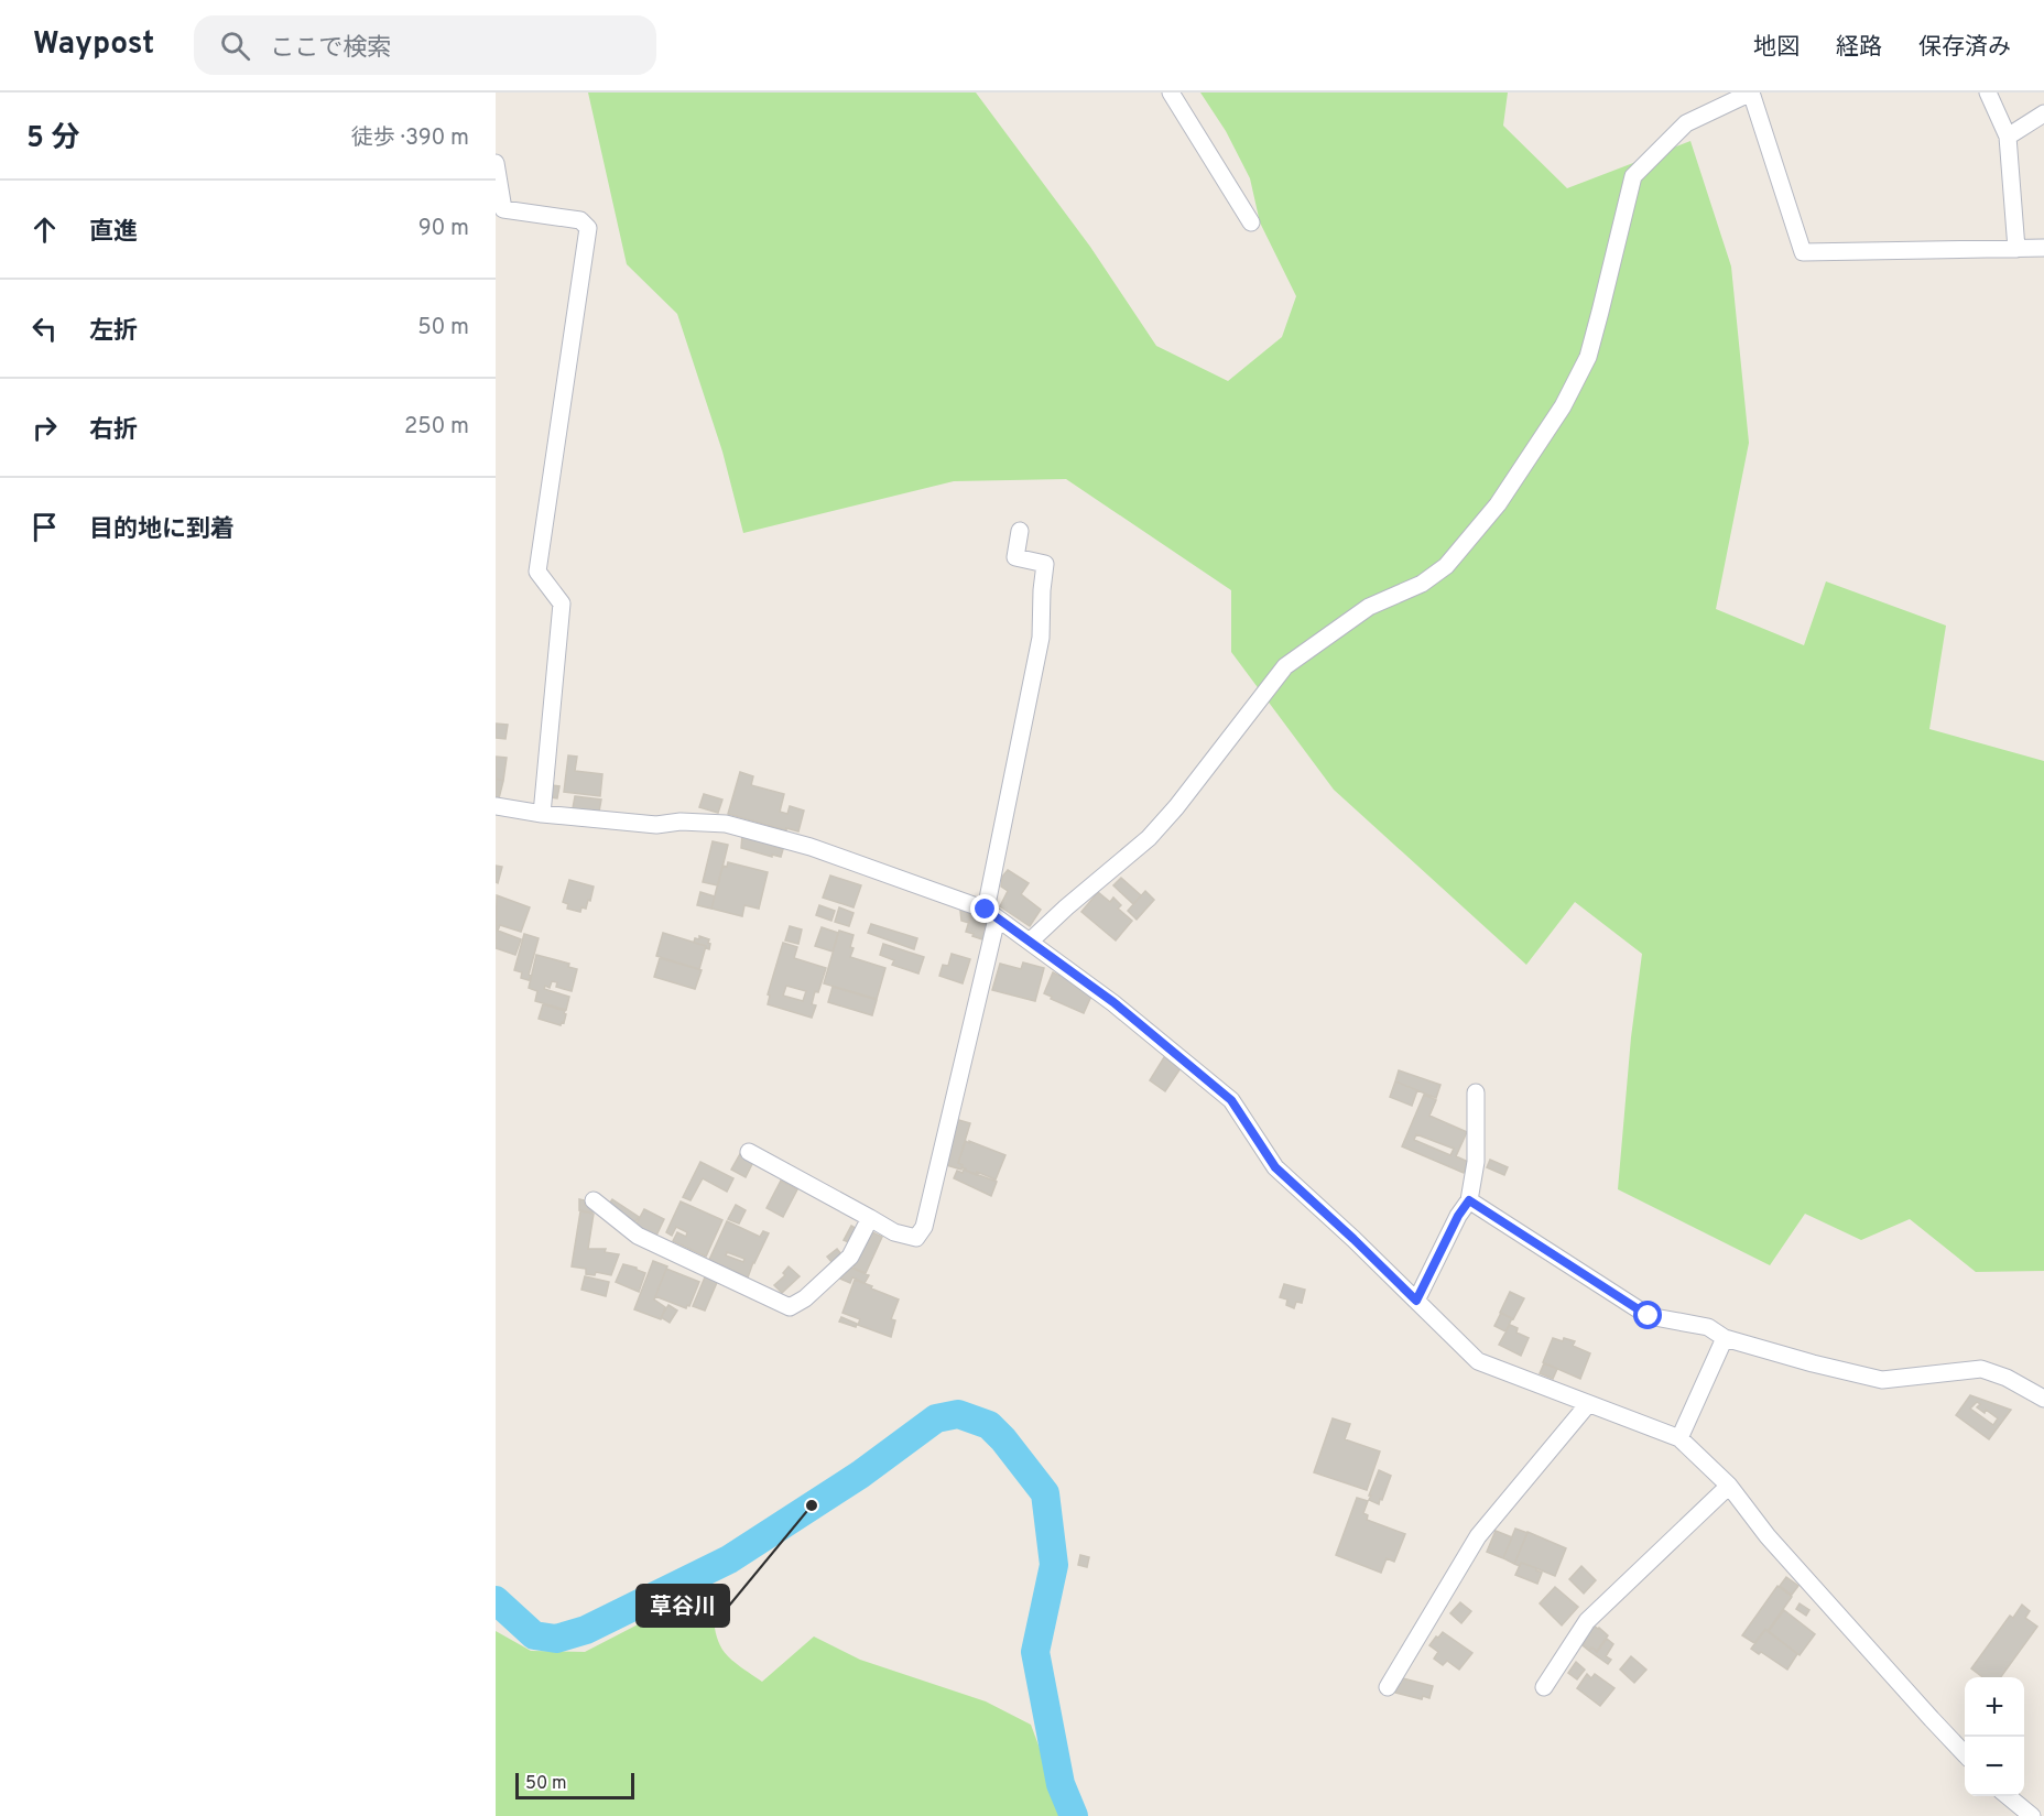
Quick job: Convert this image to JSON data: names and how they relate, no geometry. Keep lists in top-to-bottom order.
{
  "places": ["草谷川"],
  "scale_bar": "50 m",
  "page": {
    "header": "Waypost",
    "search": "ここで検索",
    "nav": ["地図", "経路", "保存済み"],
    "heading": ["5 分", "徒歩 · 390 m"],
    "list": [
      ["直進", "90 m"],
      ["左折", "50 m"],
      ["右折", "250 m"],
      "目的地に到着"
    ],
    "map_buttons": ["+", "−"],
    "scale": "50 m"
  }
}
